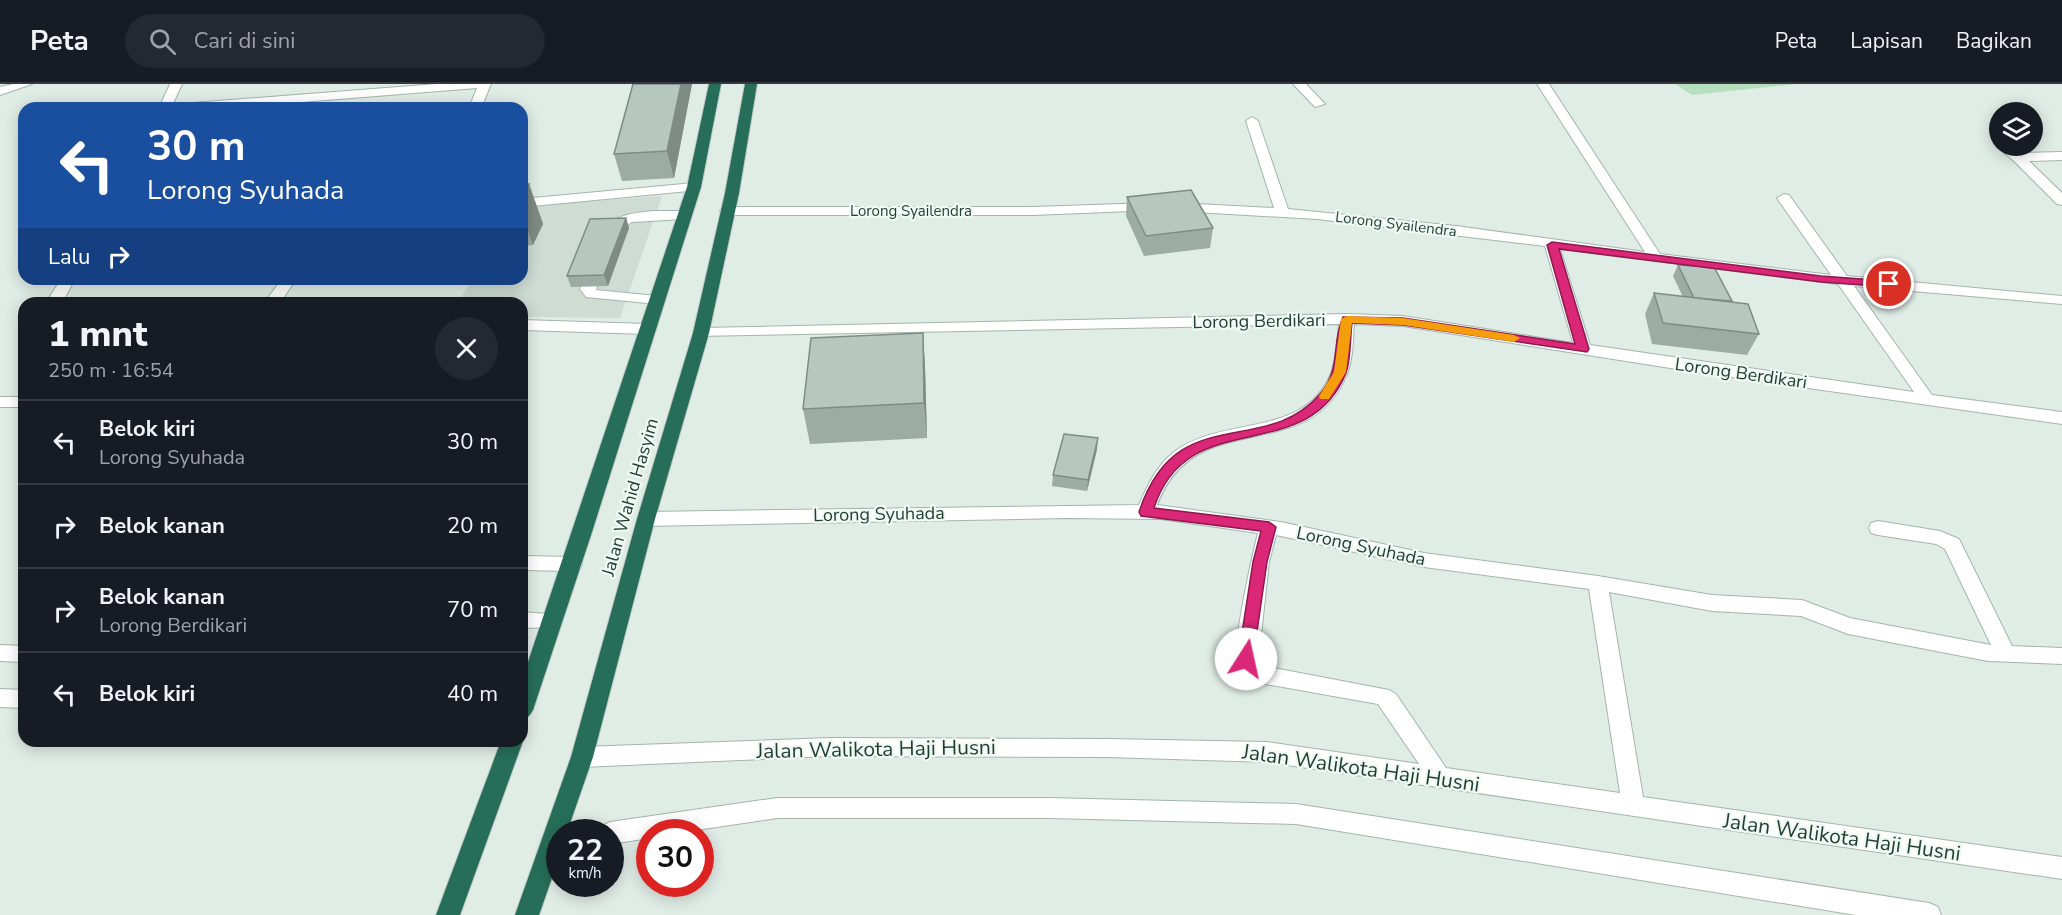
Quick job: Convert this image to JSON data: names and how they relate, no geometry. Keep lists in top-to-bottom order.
{
  "streets": {
    "highway": ["Jalan Wahid Hasyim"],
    "street": [
      "Lorong Syailendra",
      "Lorong Berdikari",
      "Lorong Syuhada",
      "Jalan Walikota Haji Husni"
    ]
  },
  "crossings": [
    ["Lorong Syailendra", "Jalan Wahid Hasyim"],
    ["Lorong Berdikari", "Jalan Wahid Hasyim"],
    ["Jalan Wahid Hasyim", "Lorong Syuhada"],
    ["Jalan Wahid Hasyim", "Jalan Walikota Haji Husni"]
  ],
  "page": {
    "header": "Peta",
    "search": "Cari di sini",
    "nav": ["Peta", "Lapisan", "Bagikan"],
    "turn": ["30 m", "Lorong Syuhada"],
    "then": "Lalu",
    "heading": ["1 mnt", "250 m · 16:54"],
    "list": [
      {
        "name": "Belok kiri",
        "note": "Lorong Syuhada",
        "value": "30 m"
      },
      {
        "name": "Belok kanan",
        "value": "20 m"
      },
      {
        "name": "Belok kanan",
        "note": "Lorong Berdikari",
        "value": "70 m"
      },
      {
        "name": "Belok kiri",
        "value": "40 m"
      }
    ],
    "speed": "22 km/h",
    "limit": "30"
  }
}
